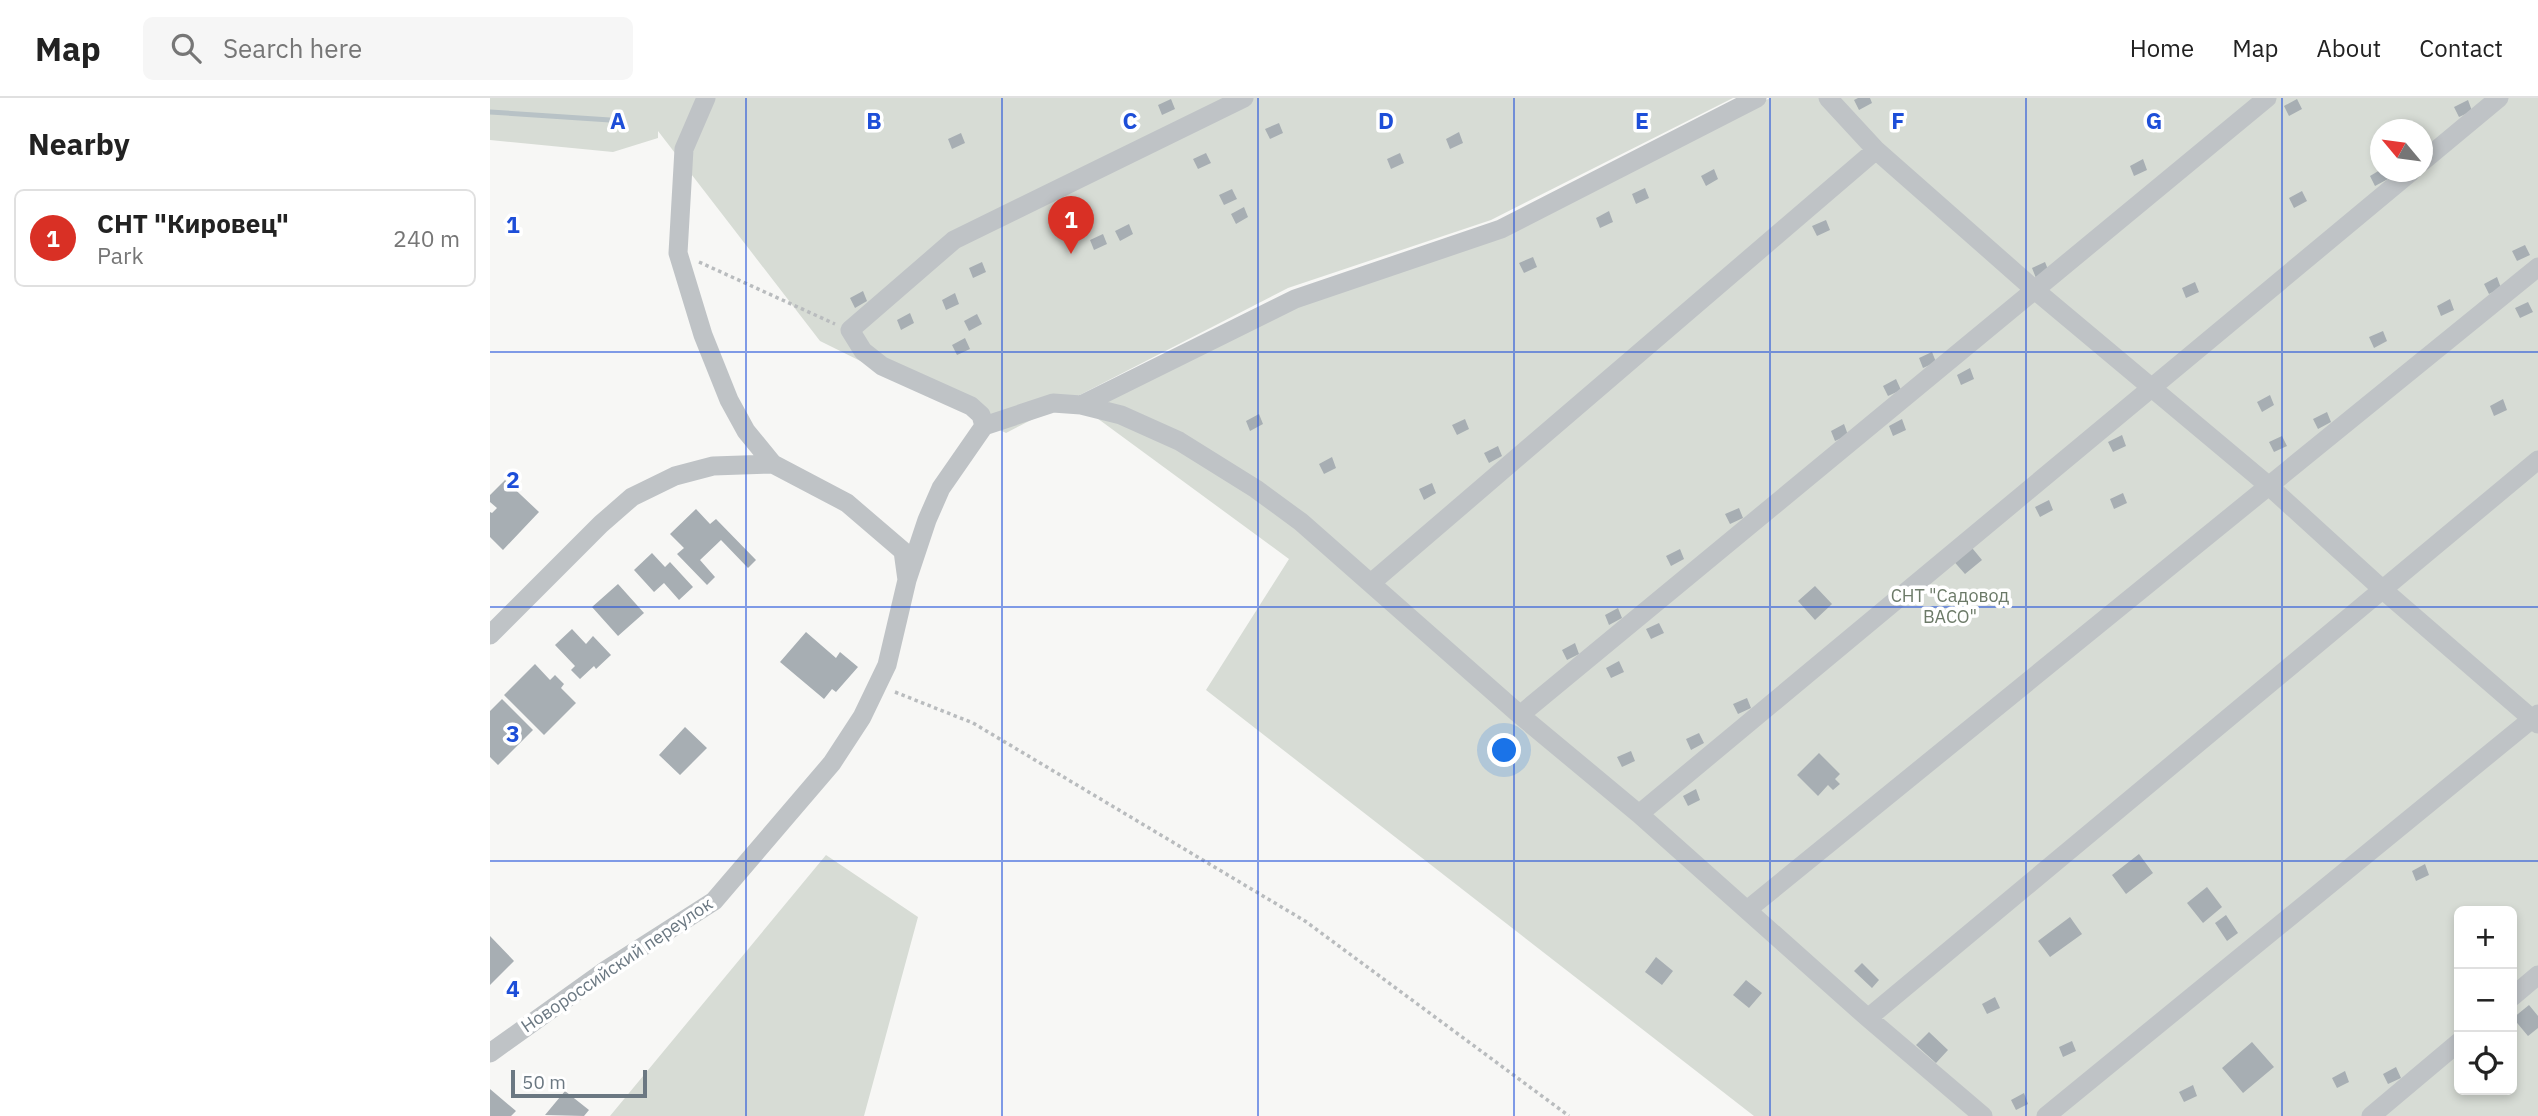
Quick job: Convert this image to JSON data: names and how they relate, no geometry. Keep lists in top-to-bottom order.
{
  "streets": {
    "street": ["Новороссийский переулок"]
  },
  "parks": ["СНТ \"Садовод ВАСО\""],
  "scale_bar": "50 m",
  "north": "top left",
  "page": {
    "header": "Map",
    "search": "Search here",
    "nav": [
      "Home",
      "Map",
      "About",
      "Contact"
    ],
    "heading": "Nearby",
    "list": [
      {
        "mark": "1",
        "name": "СНТ \"Кировец\"",
        "note": "Park",
        "value": "240 m"
      }
    ],
    "pins": "1",
    "map_buttons": ["+", "−"],
    "scale": "50 m"
  },
  "grid": {
    "columns": [
      "A",
      "B",
      "C",
      "D",
      "E",
      "F",
      "G"
    ],
    "rows": [
      "1",
      "2",
      "3",
      "4"
    ]
  }
}
